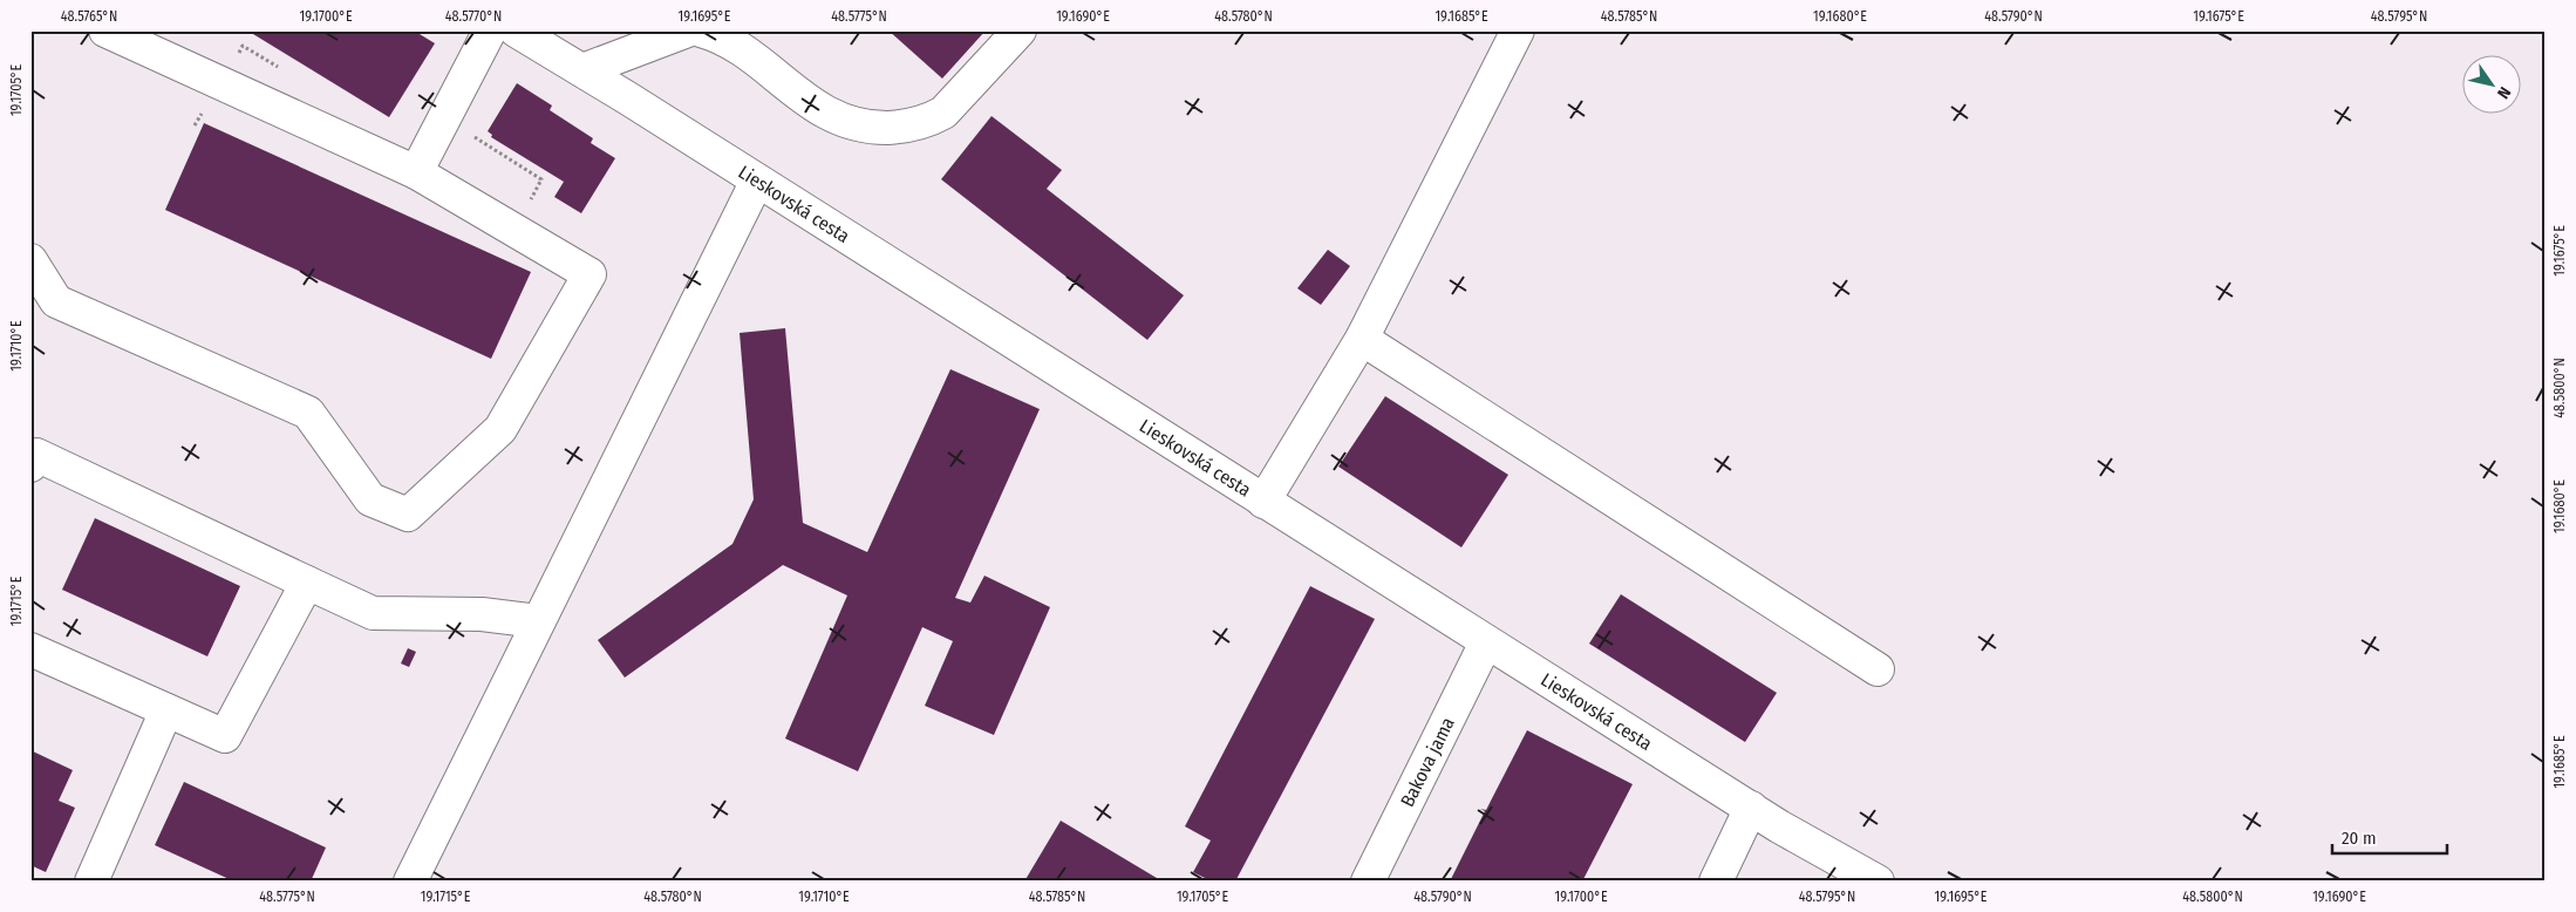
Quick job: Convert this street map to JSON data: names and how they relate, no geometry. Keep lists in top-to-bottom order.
{
  "streets": {
    "street": ["Lieskovská cesta", "Bakova jama"]
  },
  "crossings": [
    ["Lieskovská cesta", "Bakova jama"]
  ],
  "scale_bar": "20 m",
  "north": "bottom right",
  "coordinates": [
    "48.5765°N",
    "19.1700°E",
    "48.5770°N",
    "19.1695°E",
    "48.5775°N",
    "19.1690°E",
    "48.5780°N",
    "19.1685°E",
    "48.5785°N",
    "19.1680°E",
    "48.5790°N",
    "19.1675°E",
    "48.5795°N",
    "19.1705°E",
    "19.1710°E",
    "48.5800°N",
    "19.1715°E"
  ]
}
